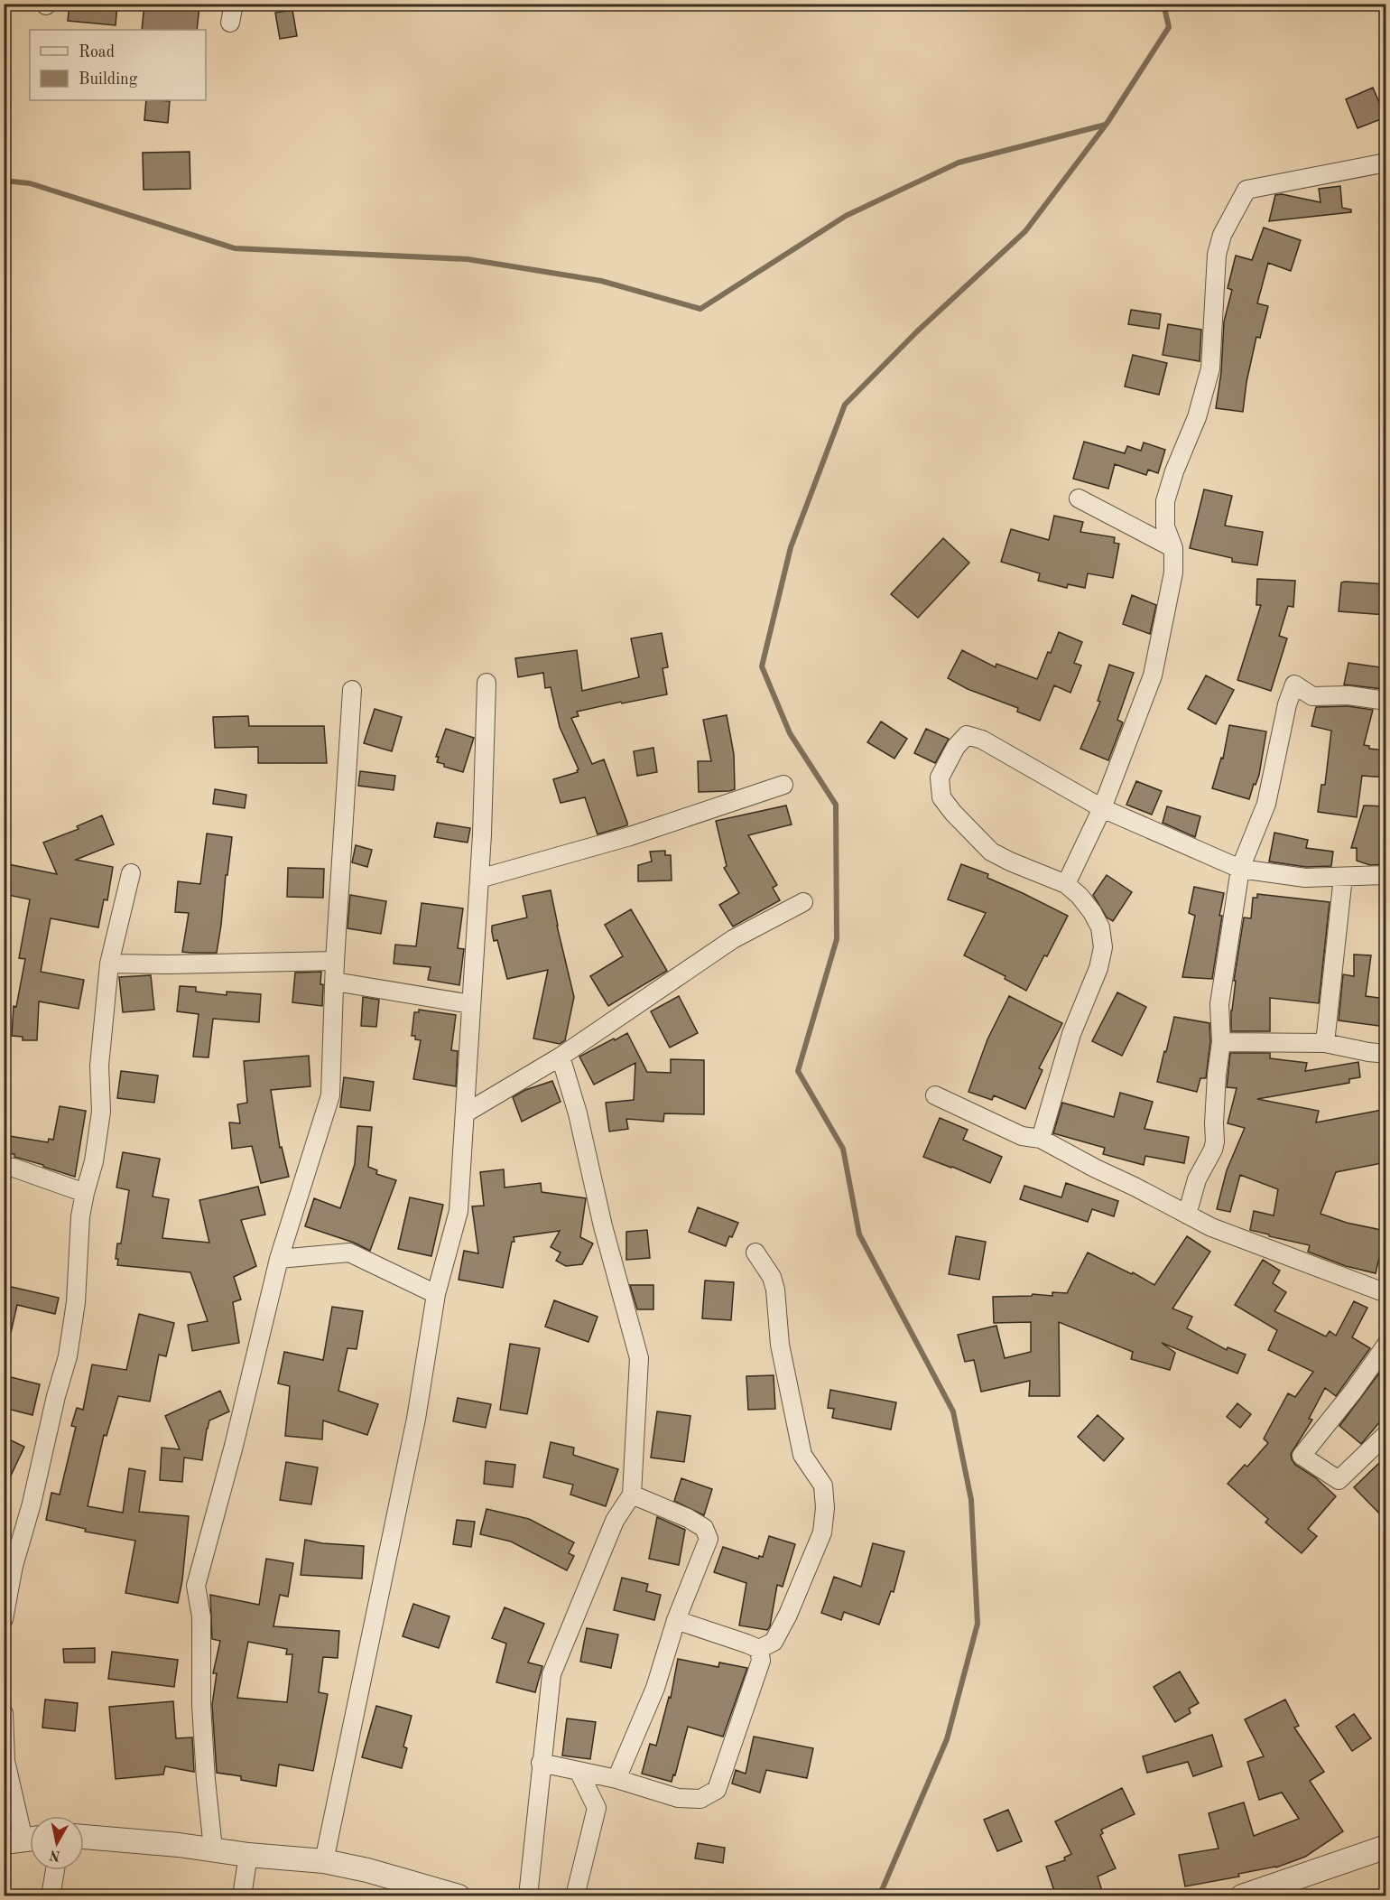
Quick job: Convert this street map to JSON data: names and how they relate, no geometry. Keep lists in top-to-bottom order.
{
  "legend": ["Road", "Building"],
  "north": "bottom"
}
